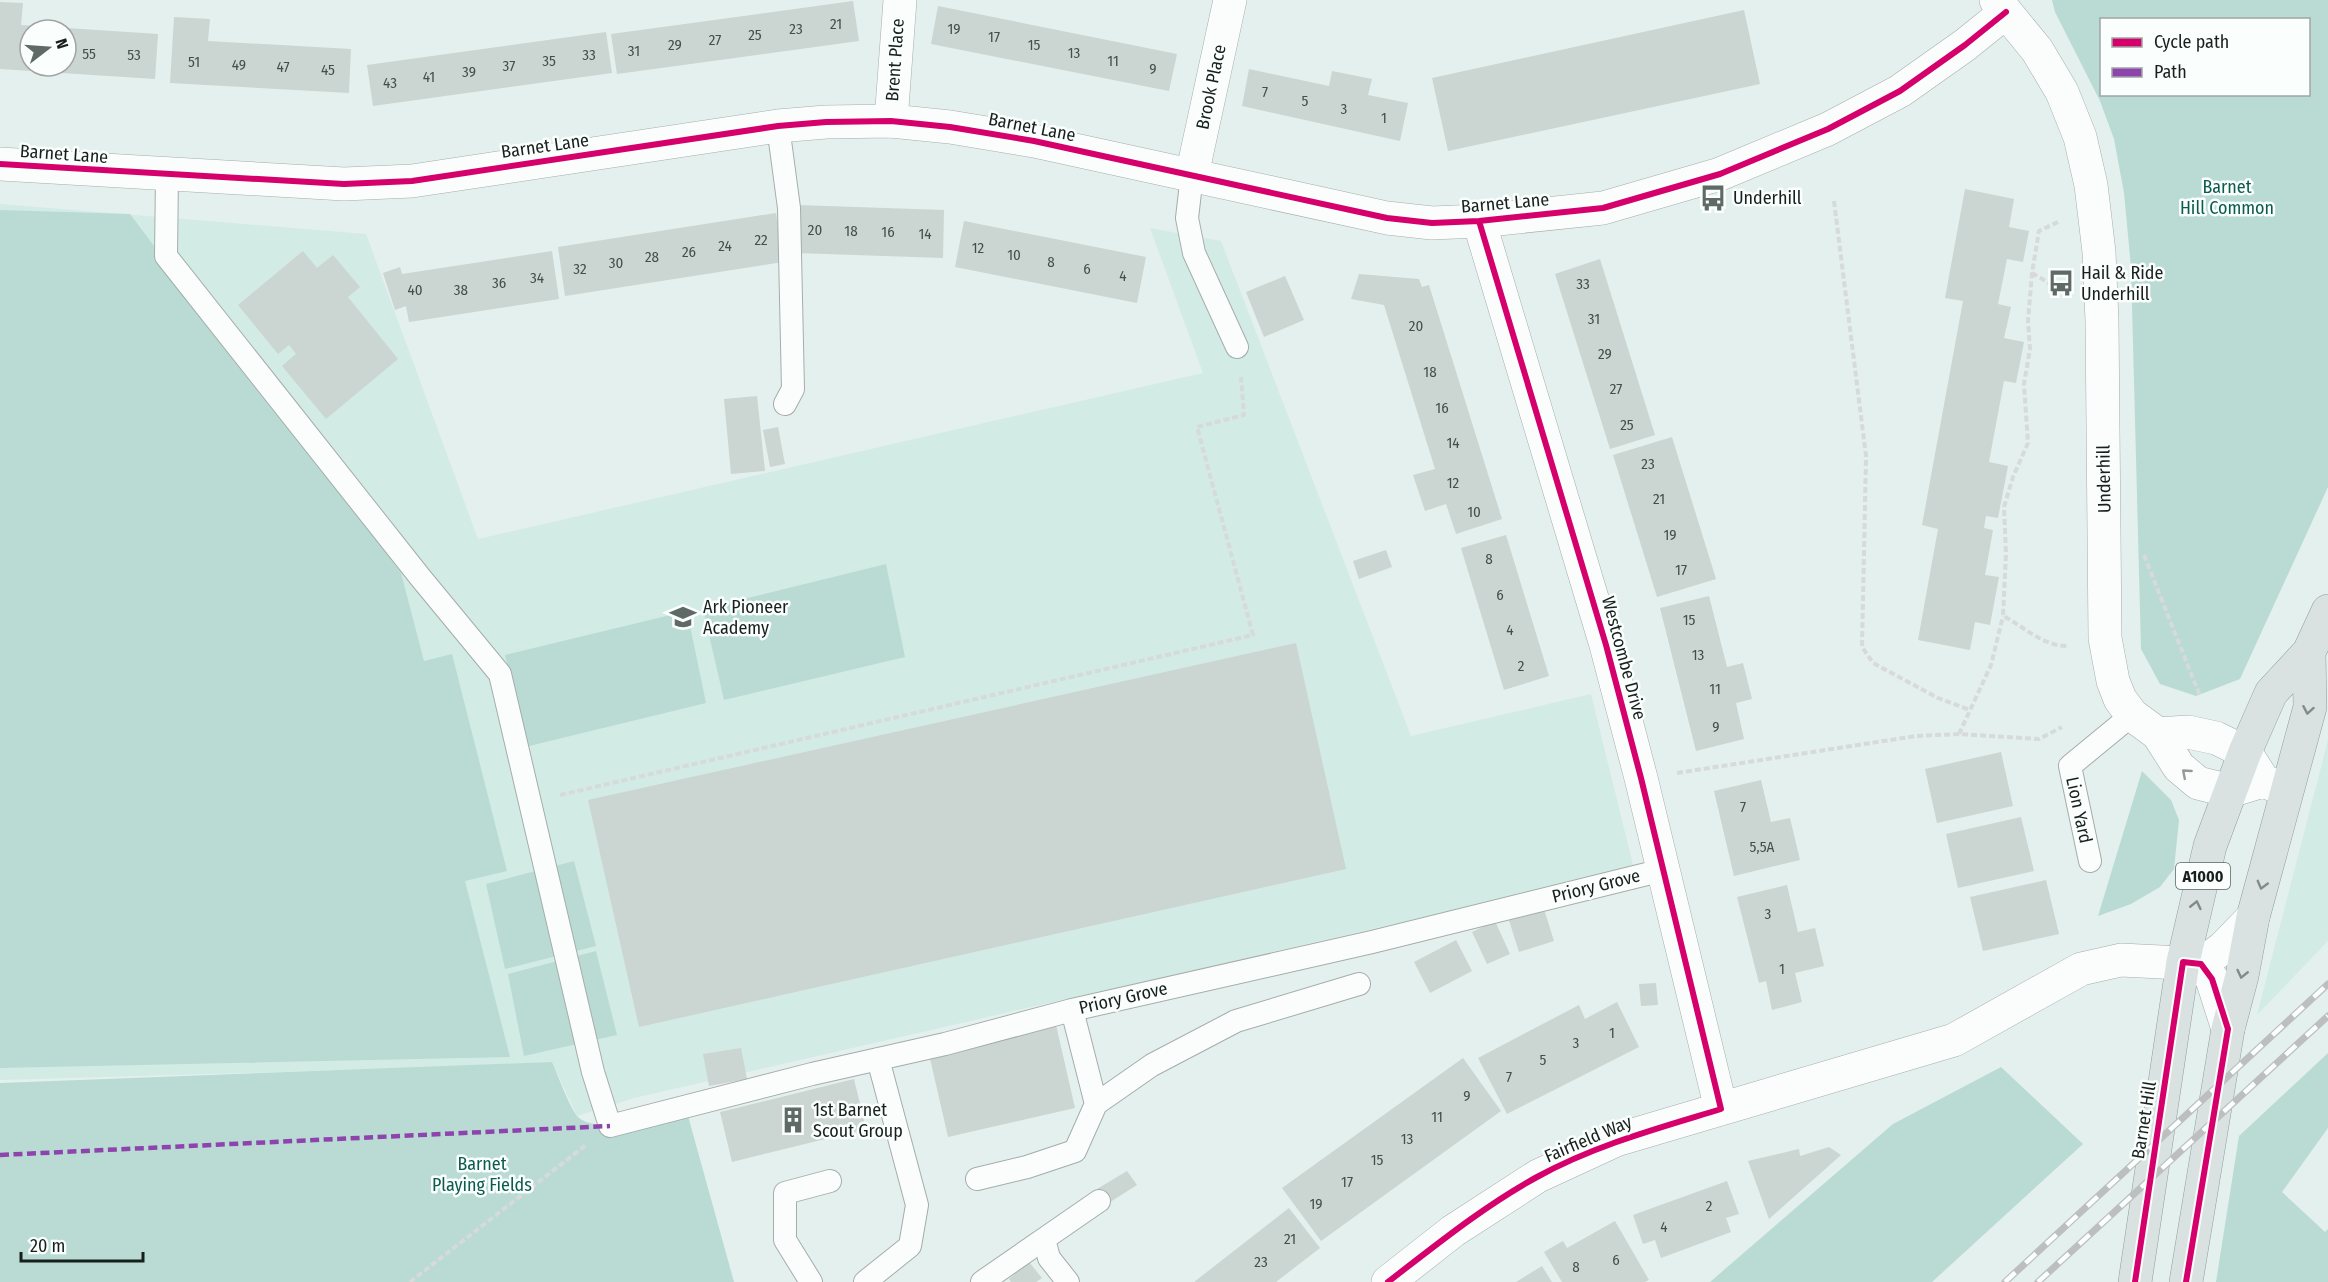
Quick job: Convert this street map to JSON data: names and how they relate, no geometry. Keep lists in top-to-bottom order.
{
  "streets": {
    "main road": ["A1000", "Barnet Hill"],
    "street": [
      "Brent Place",
      "Brook Place",
      "Barnet Lane",
      "Underhill",
      "Westcombe Drive",
      "Fairfield Way"
    ],
    "lane": ["Lion Yard", "Priory Grove"]
  },
  "crossings": [
    ["Brent Place", "Barnet Lane"],
    ["Brook Place", "Barnet Lane"],
    ["Barnet Lane", "Underhill"],
    ["Barnet Lane", "Westcombe Drive"],
    ["Underhill", "Lion Yard"],
    ["Underhill", "Barnet Hill"],
    ["Westcombe Drive", "Priory Grove"],
    ["Westcombe Drive", "Fairfield Way"],
    ["Barnet Hill", "Fairfield Way"]
  ],
  "parks": ["Barnet Hill Common", "Barnet Playing Fields"],
  "places": {
    "bus stop": ["Underhill", "Hail & Ride Underhill"],
    "school or university": ["Ark Pioneer Academy"],
    "building": ["1st Barnet Scout Group"]
  },
  "house_numbers": [
    "21",
    "23",
    "19",
    "25",
    "17",
    "27",
    "29",
    "15",
    "31",
    "13",
    "55",
    "53",
    "33",
    "35",
    "11",
    "51",
    "49",
    "37",
    "47",
    "9",
    "45",
    "39",
    "41",
    "43",
    "7",
    "5",
    "3",
    "1",
    "20",
    "18",
    "16",
    "14",
    "22",
    "24",
    "12",
    "26",
    "10",
    "28",
    "8",
    "30",
    "32",
    "6",
    "4",
    "34",
    "36",
    "33",
    "40",
    "38",
    "31",
    "20",
    "29",
    "18",
    "27",
    "16",
    "25",
    "14",
    "23",
    "12",
    "21",
    "10",
    "19",
    "8",
    "17",
    "6",
    "15",
    "4",
    "13",
    "2",
    "11",
    "9",
    "7",
    "5,5A",
    "3",
    "1",
    "1",
    "3",
    "5",
    "7",
    "9",
    "11",
    "13",
    "15",
    "17",
    "19",
    "2",
    "4",
    "21",
    "6",
    "23",
    "8"
  ],
  "legend": ["Cycle path", "Path"],
  "scale_bar": "20 m",
  "north": "right"
}
